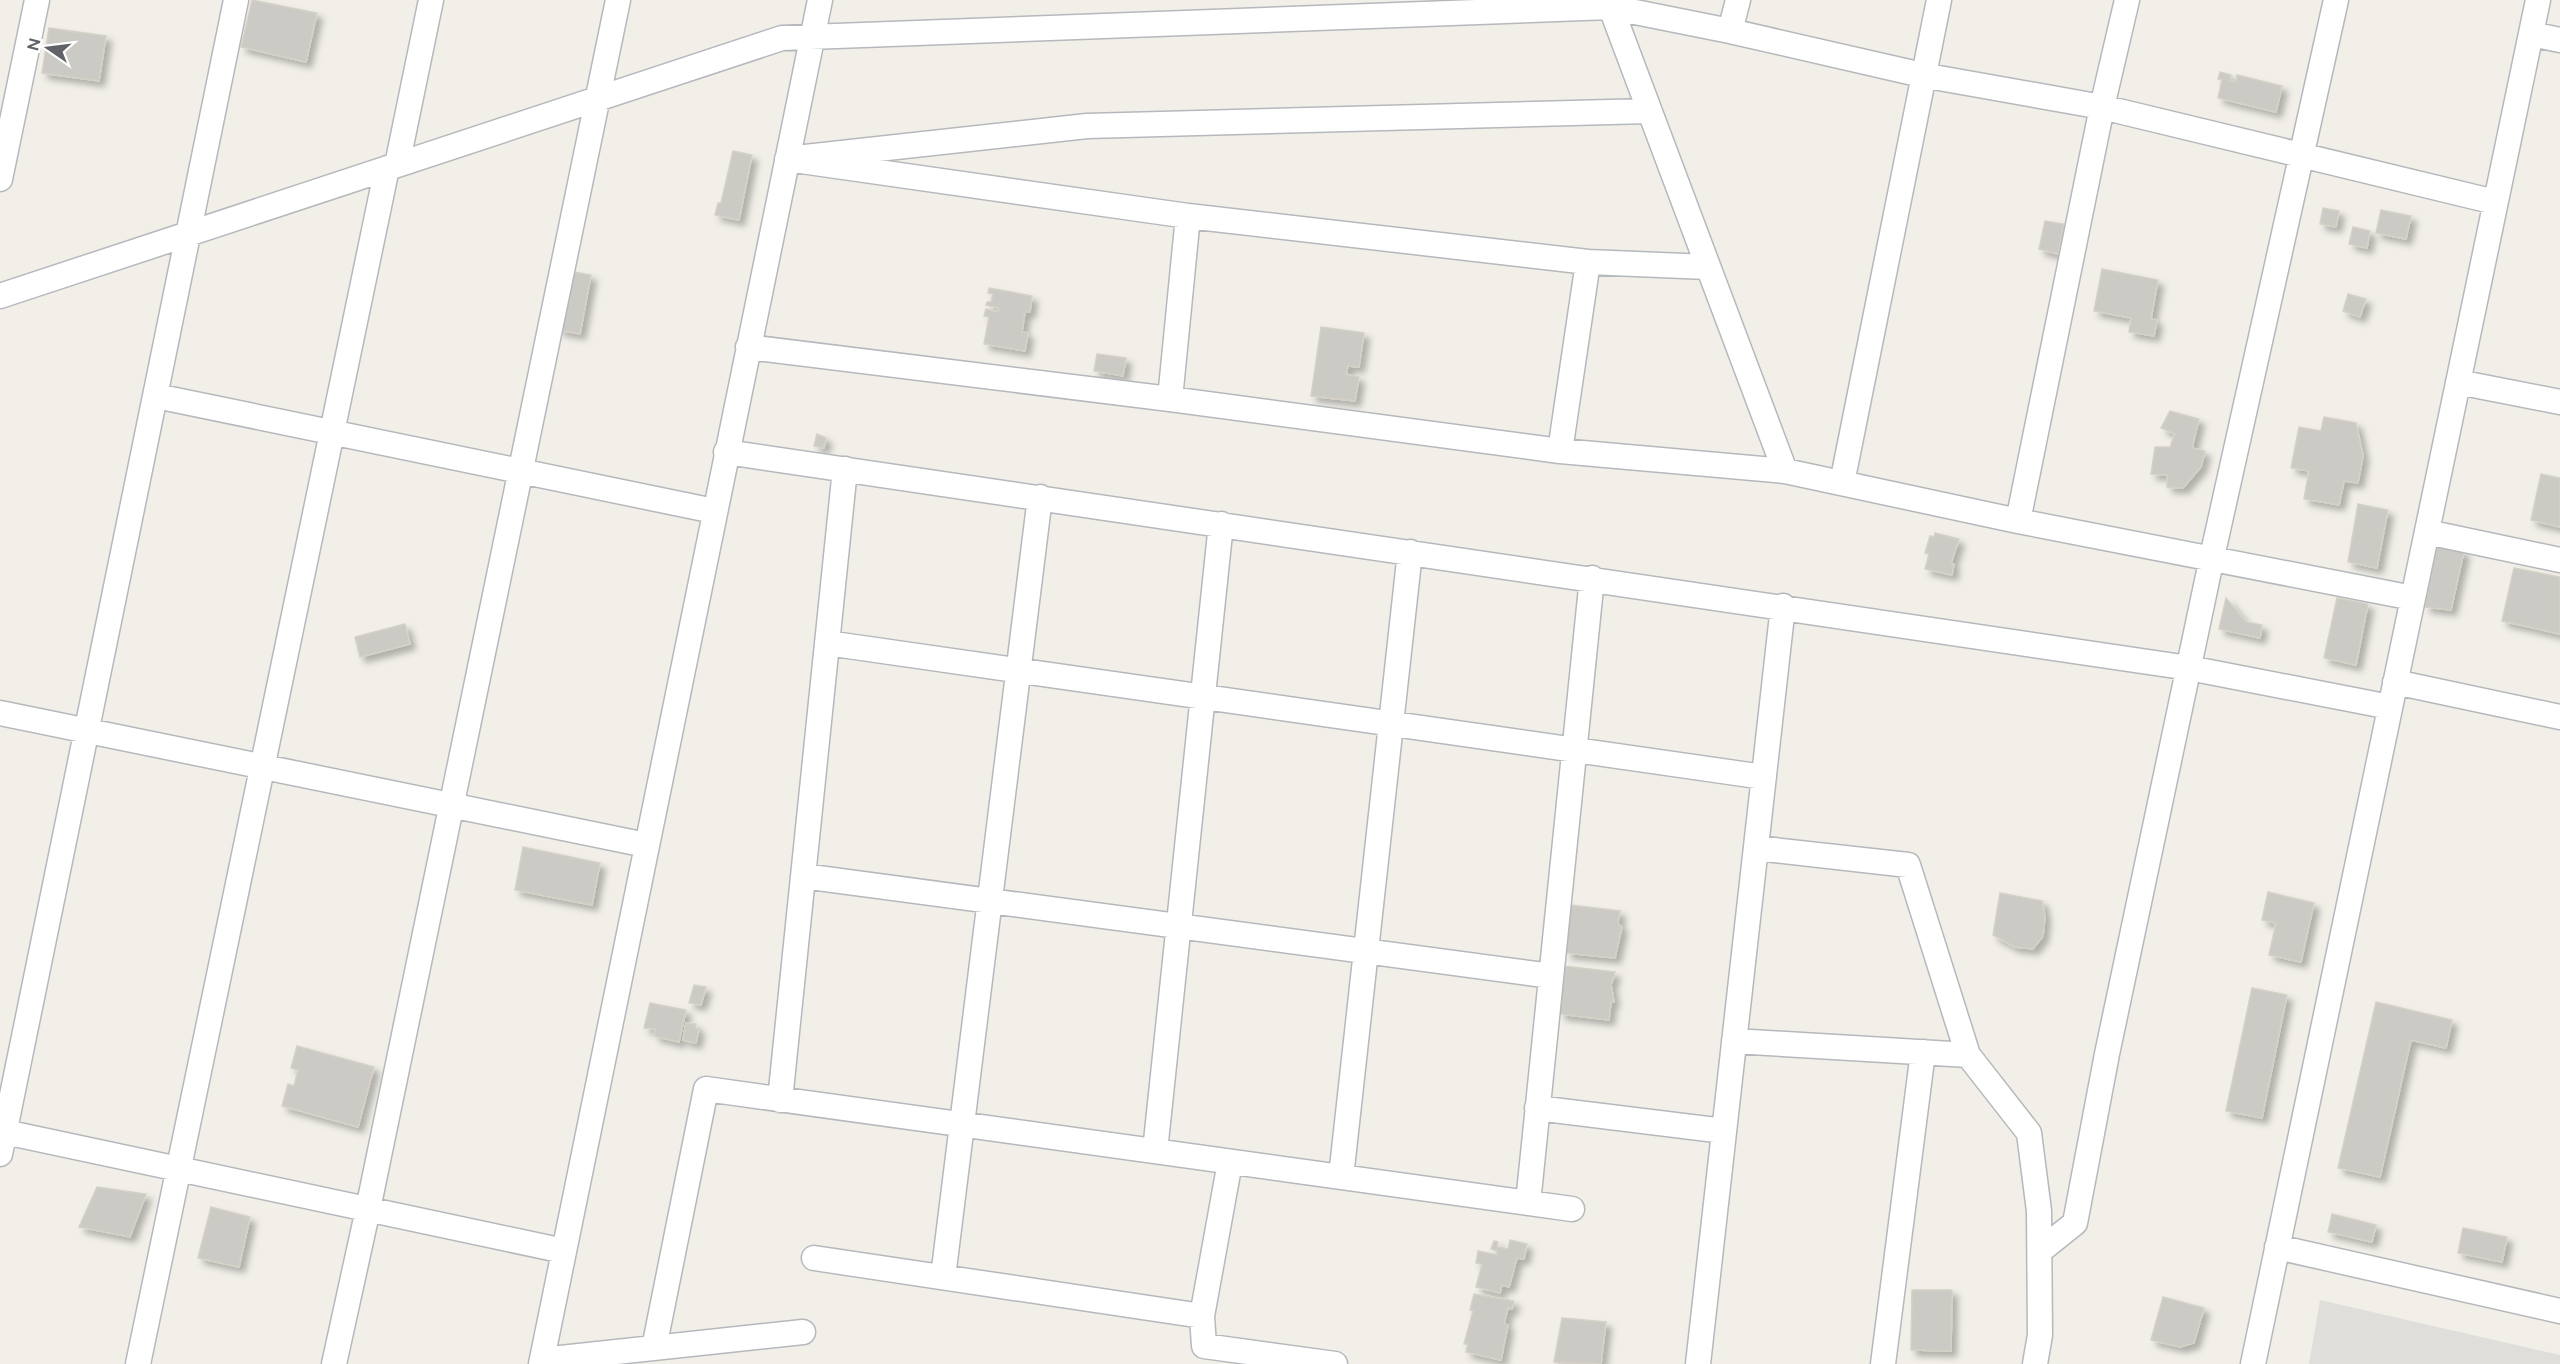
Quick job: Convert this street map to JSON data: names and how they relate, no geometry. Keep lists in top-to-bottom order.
{
  "north": "left"
}
